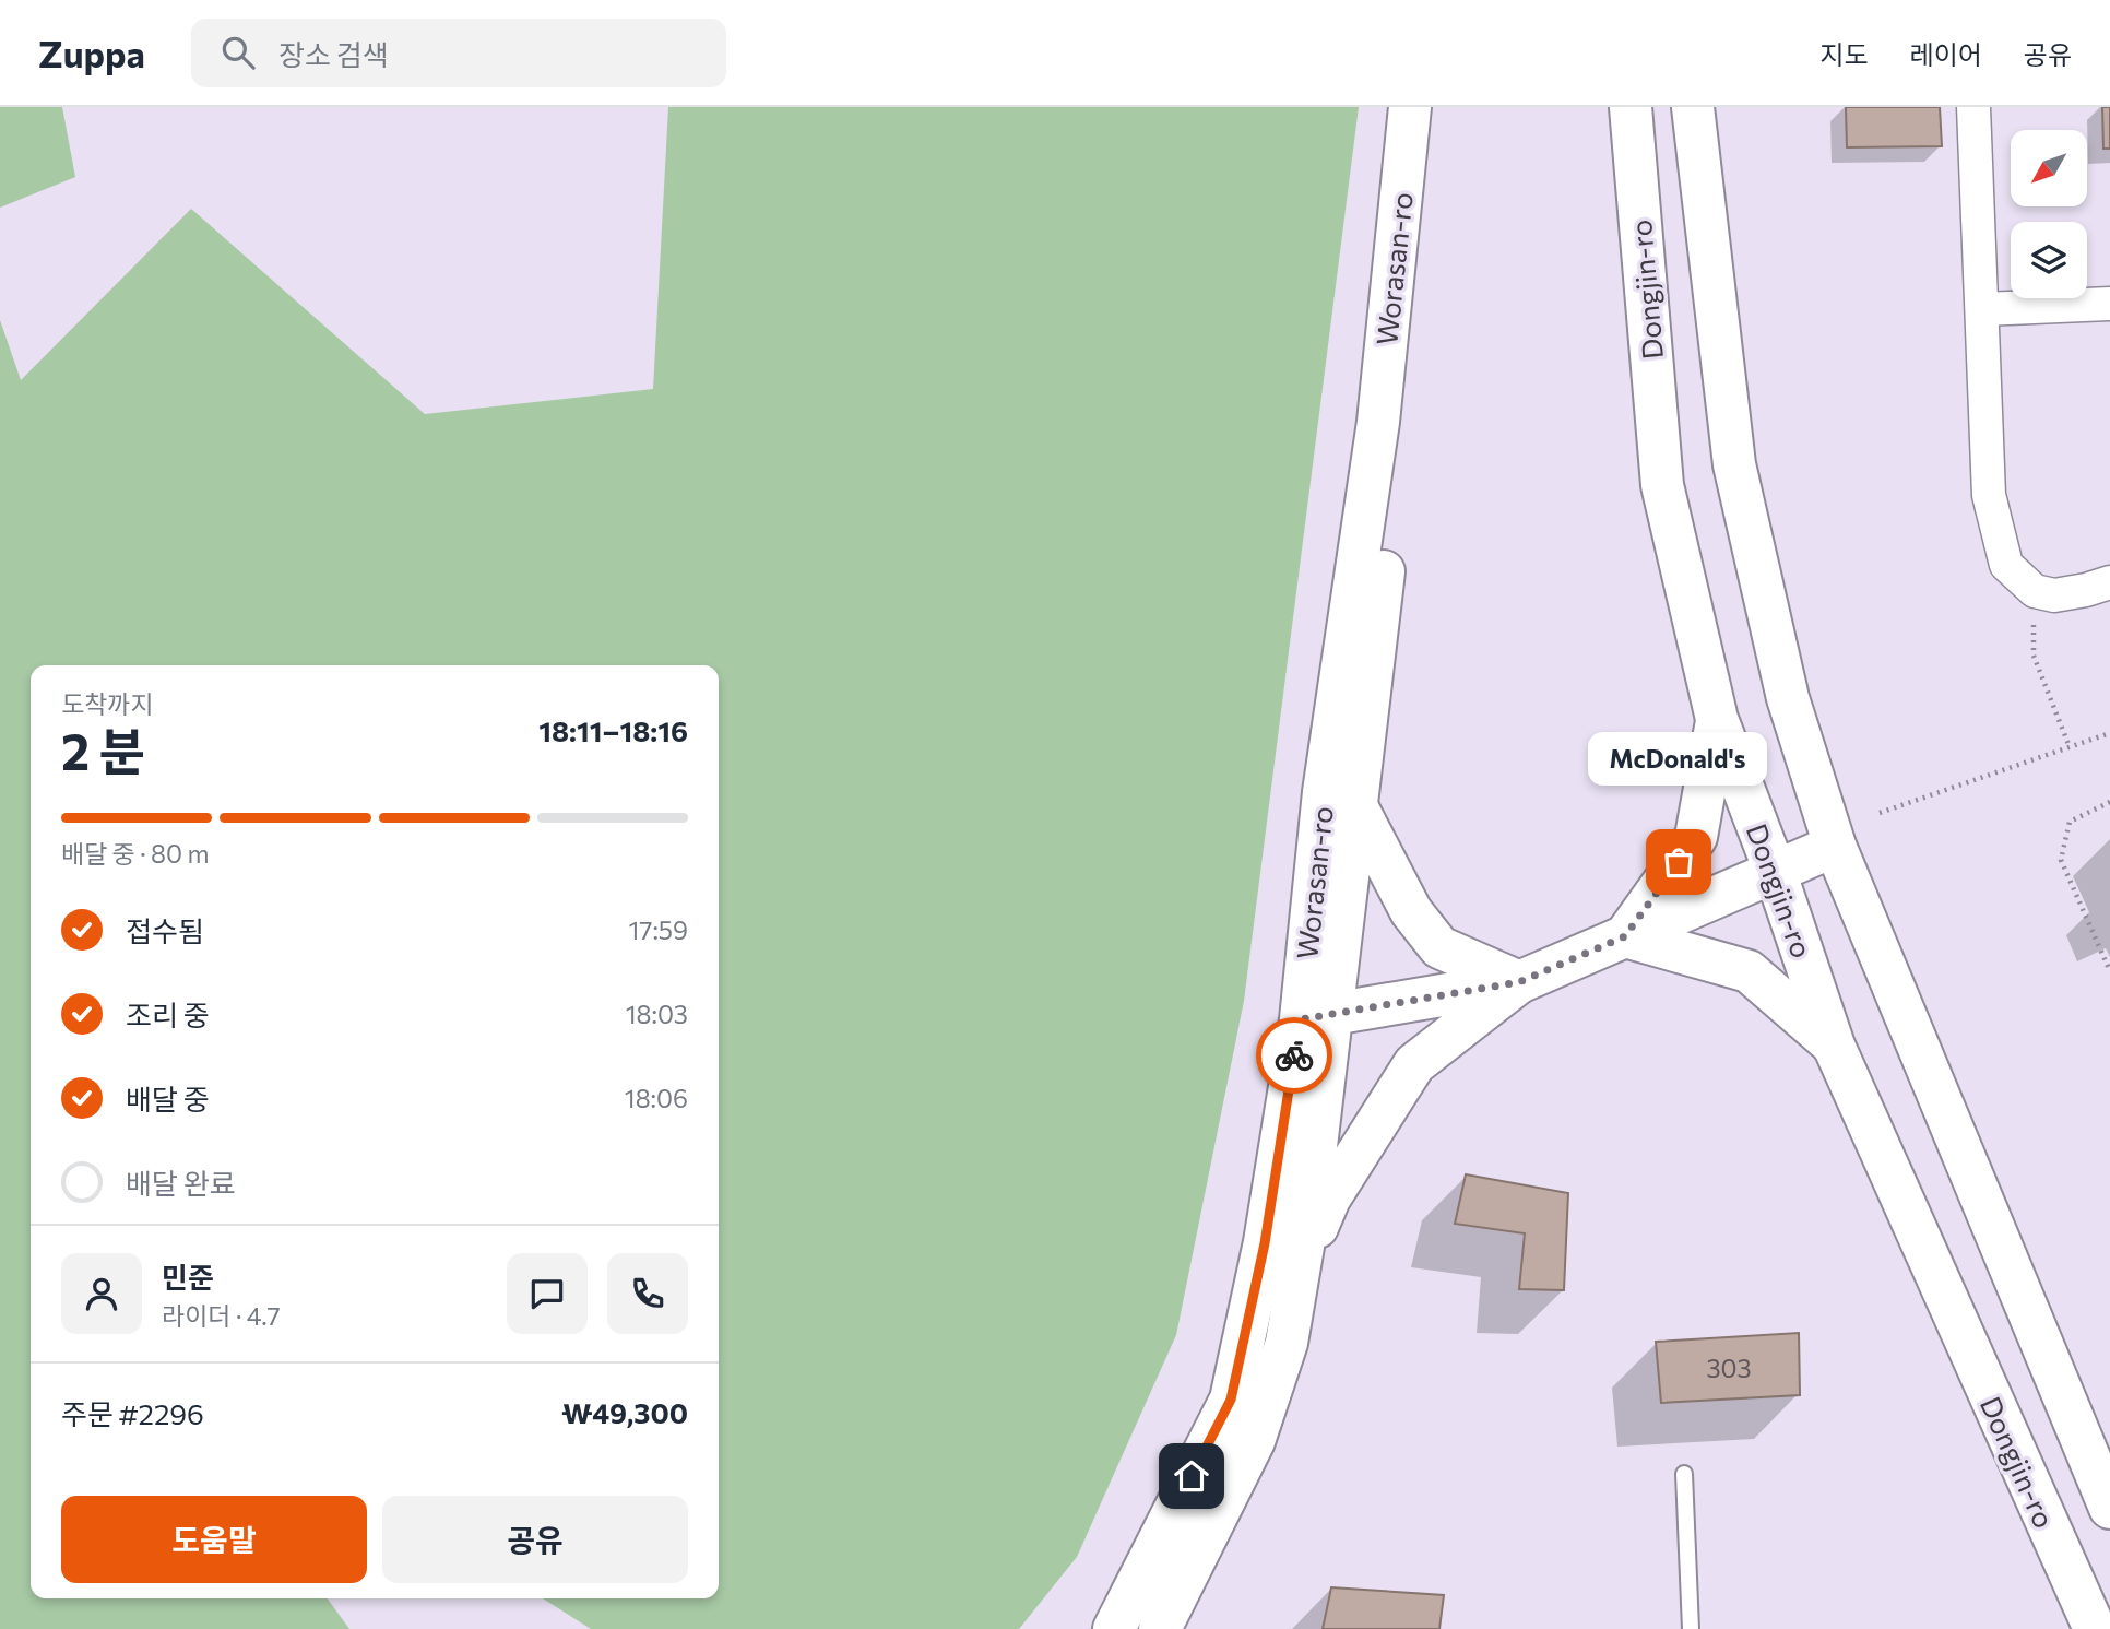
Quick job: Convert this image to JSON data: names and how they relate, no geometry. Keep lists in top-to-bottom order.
{
  "streets": {
    "street": ["Worasan-ro", "Dongjin-ro"]
  },
  "places": ["McDonald's"],
  "house_numbers": ["303"],
  "north": "bottom left",
  "page": {
    "header": "Zuppa",
    "search": "장소 검색",
    "nav": ["지도", "레이어", "공유"],
    "heading": ["2 분", "도착까지", "18:11–18:16"],
    "panel": [
      "민준",
      "라이더 · 4.7",
      "주문 #2296",
      "₩49,300"
    ],
    "bubble": "McDonald's",
    "bar": "배달 중 · 80 m",
    "list": [
      ["접수됨", "17:59"],
      ["조리 중", "18:03"],
      ["배달 중", "18:06"],
      "배달 완료"
    ],
    "buttons": ["도움말", "공유"]
  }
}
